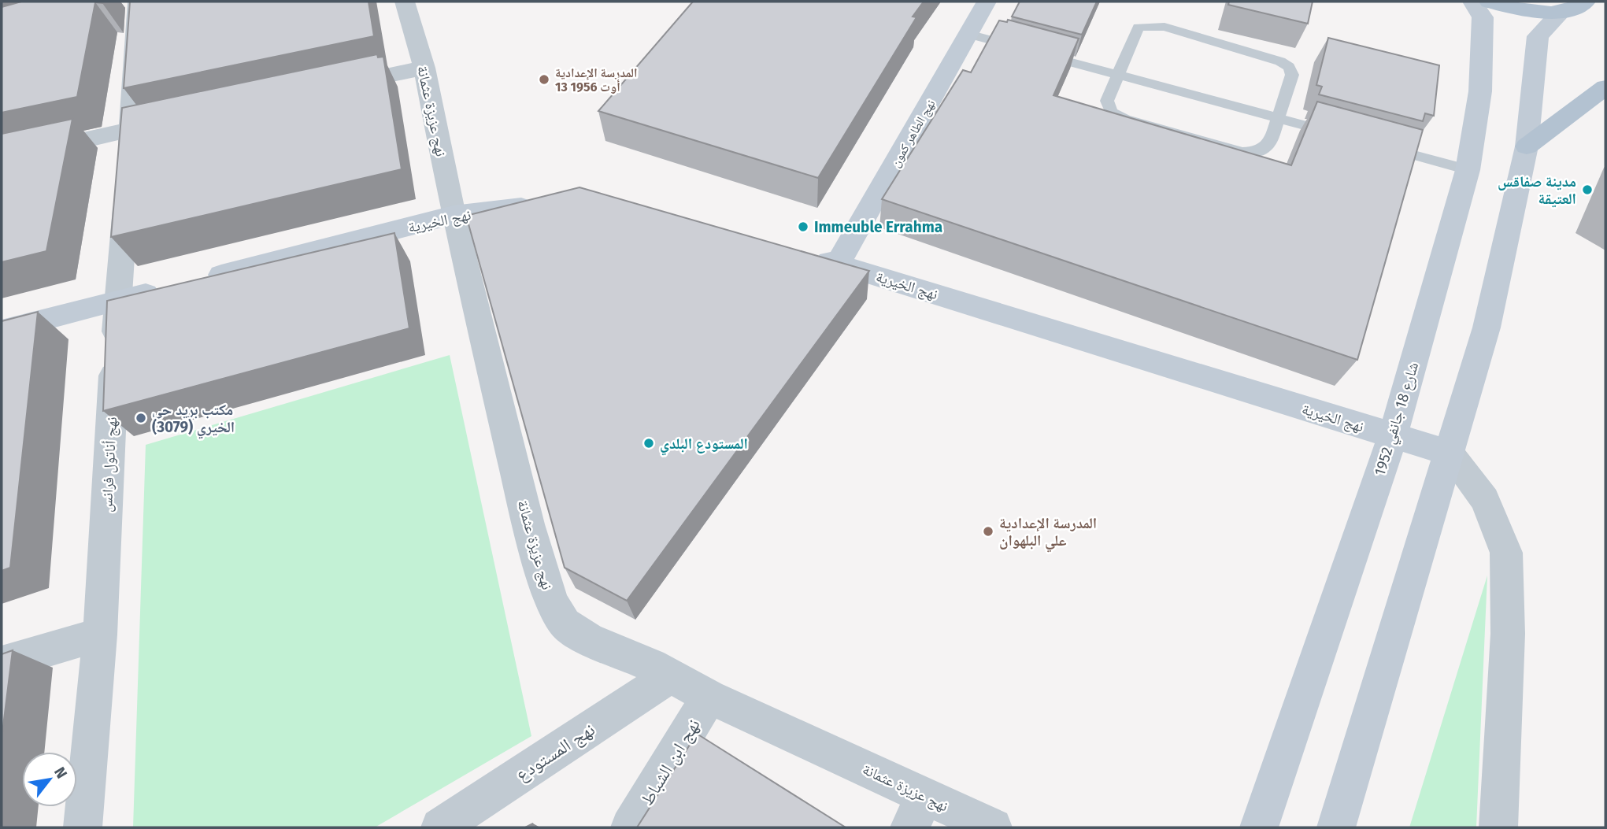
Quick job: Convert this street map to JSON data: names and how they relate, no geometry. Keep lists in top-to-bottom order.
{
  "streets": {
    "main road": ["نهج الطاهر كمون", "نهج الخيرية", "شارع 18 جانفي 1952"],
    "street": [
      "نهج عزيزة عثمانة",
      "نهج أناتول فرانس",
      "نهج المستودع",
      "نهج ابن الشباط"
    ]
  },
  "crossings": [
    ["نهج عزيزة عثمانة", "نهج الخيرية"],
    ["نهج عزيزة عثمانة", "نهج المستودع"],
    ["نهج عزيزة عثمانة", "نهج ابن الشباط"],
    ["نهج الطاهر كمون", "نهج الخيرية"],
    ["نهج الخيرية", "شارع 18 جانفي 1952"]
  ],
  "places": [
    "المدرسة الإعدادية 13 أوت 1956",
    "مدينة صفاقس العتيقة",
    "Immeuble Errahma",
    "مكتب بريد حي الخيري (3079)",
    "المستودع البلدي",
    "المدرسة الإعدادية علي البلهوان"
  ],
  "north": "top right"
}
